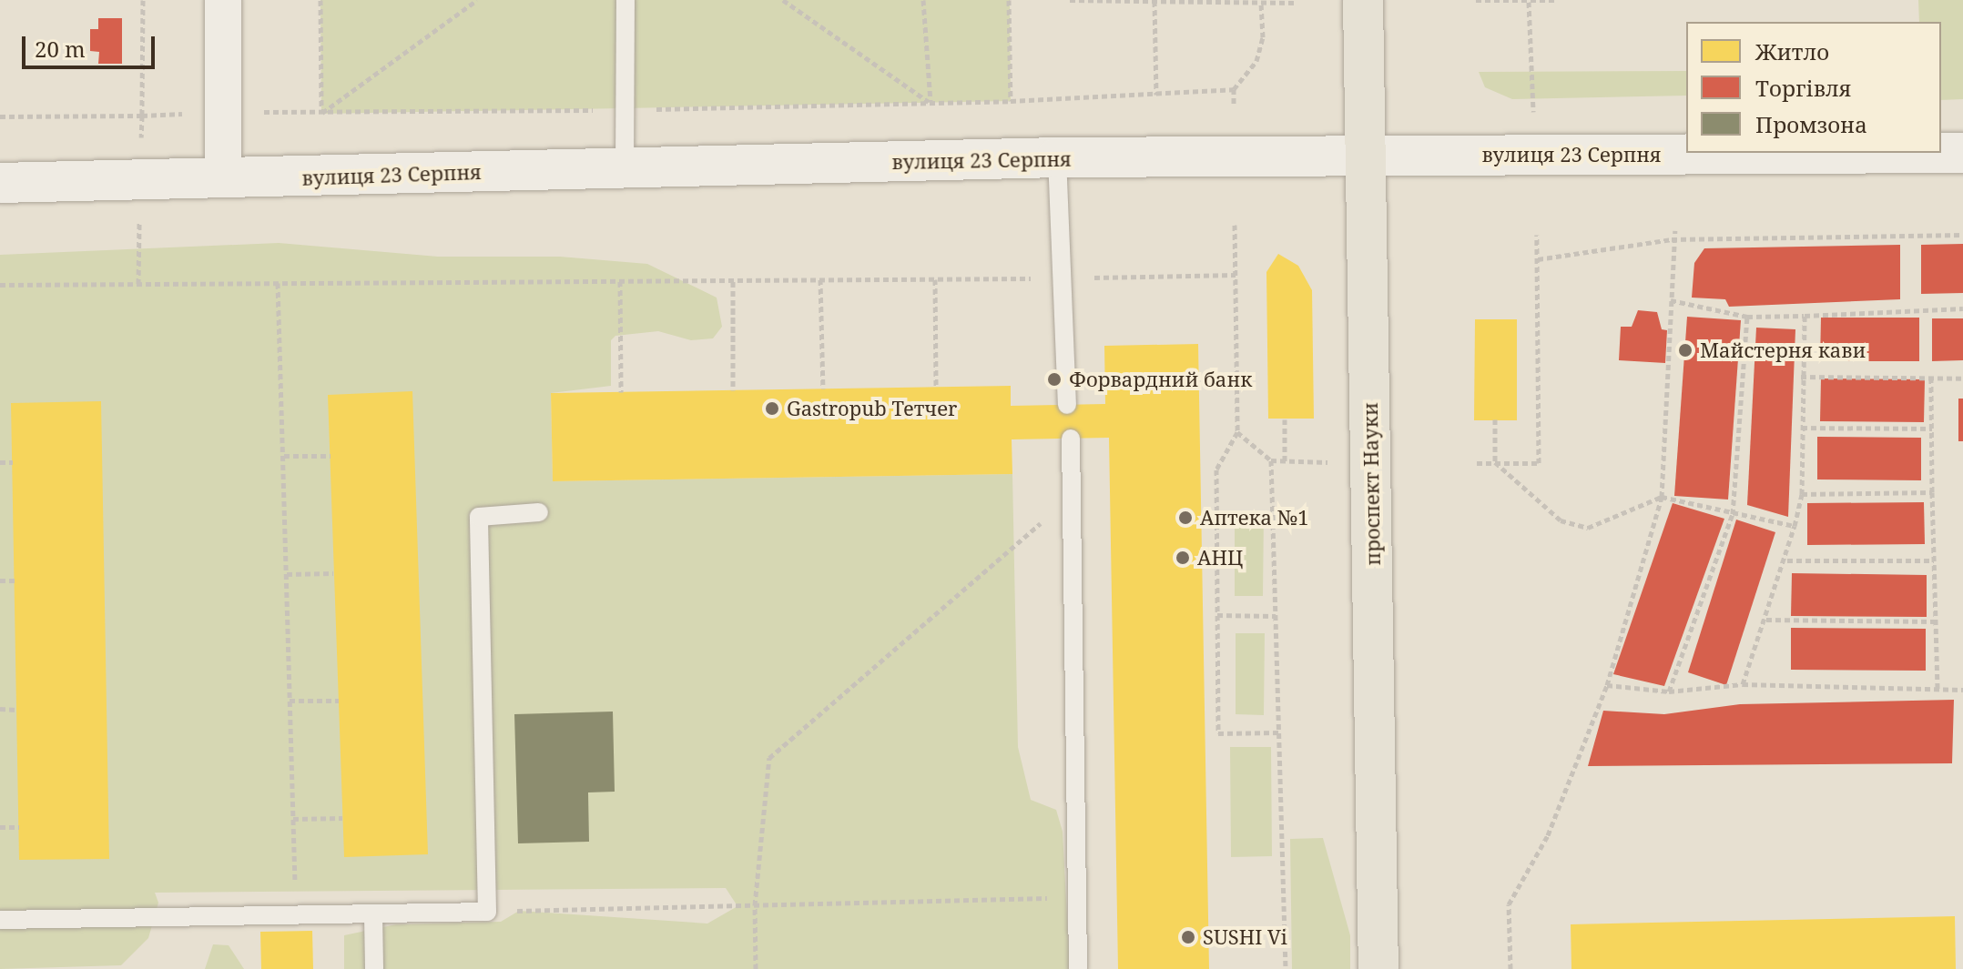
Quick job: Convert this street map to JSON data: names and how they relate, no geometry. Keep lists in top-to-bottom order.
{
  "streets": {
    "main road": ["проспект Науки"],
    "street": ["вулиця 23 Серпня"]
  },
  "crossings": [
    ["вулиця 23 Серпня", "проспект Науки"]
  ],
  "places": [
    "Майстерня кави",
    "Форвардний банк",
    "Gastropub Teтчеr",
    "Аптека №1",
    "АНЦ",
    "SUSHI Vi"
  ],
  "legend": ["Житло", "Торгівля", "Промзона"],
  "scale_bar": "20 m"
}
